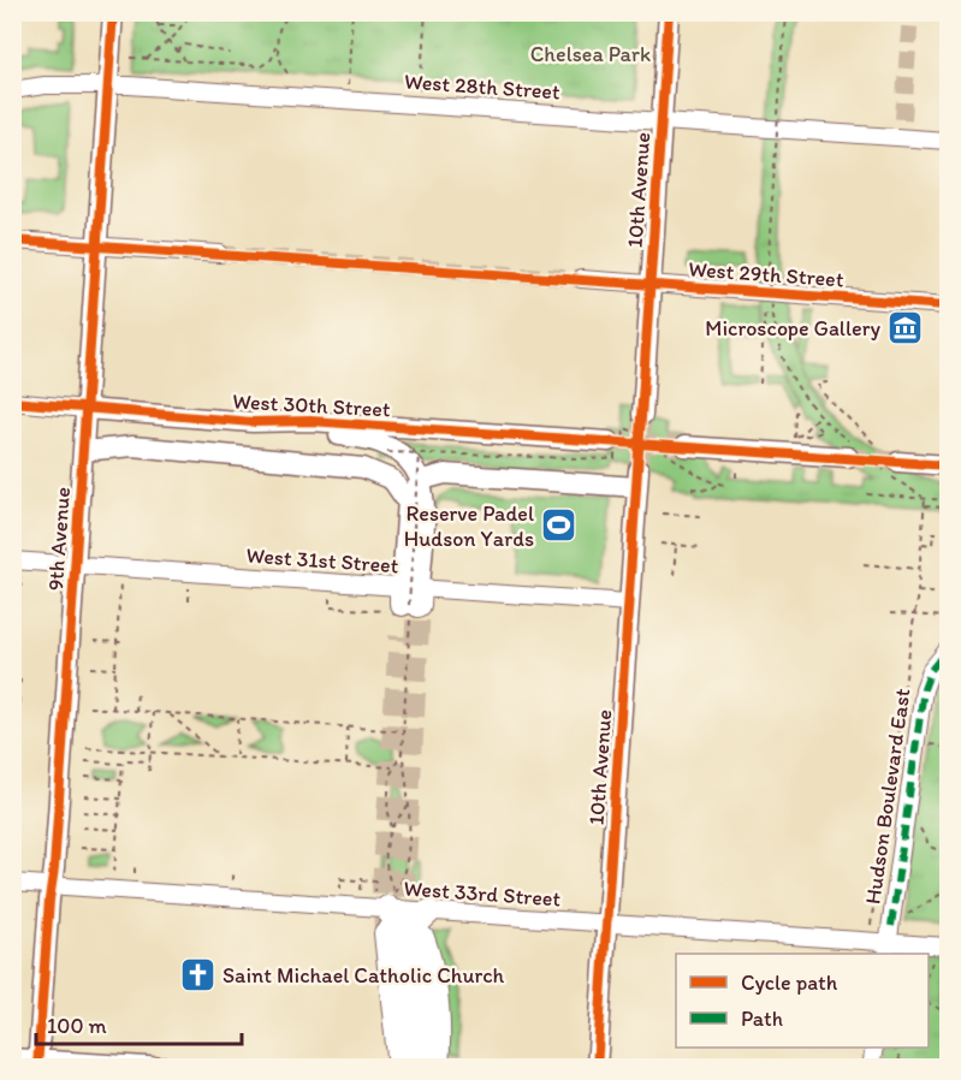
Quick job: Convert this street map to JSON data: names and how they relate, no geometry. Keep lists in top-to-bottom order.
{
  "streets": {
    "main road": ["10th Avenue", "West 30th Street", "9th Avenue"],
    "street": [
      "West 28th Street",
      "West 29th Street",
      "West 31st Street",
      "Hudson Boulevard East",
      "West 33rd Street"
    ]
  },
  "crossings": [
    ["West 28th Street", "10th Avenue"],
    ["West 28th Street", "9th Avenue"],
    ["10th Avenue", "West 29th Street"],
    ["10th Avenue", "West 31st Street"],
    ["10th Avenue", "West 33rd Street"],
    ["West 30th Street", "9th Avenue"],
    ["9th Avenue", "West 31st Street"],
    ["9th Avenue", "West 33rd Street"],
    ["Hudson Boulevard East", "West 33rd Street"]
  ],
  "parks": ["Chelsea Park"],
  "places": {
    "museum": ["Microscope Gallery"],
    "sports": ["Reserve Padel Hudson Yards"],
    "church": ["Saint Michael Catholic Church"]
  },
  "legend": ["Cycle path", "Path"],
  "scale_bar": "100 m"
}
